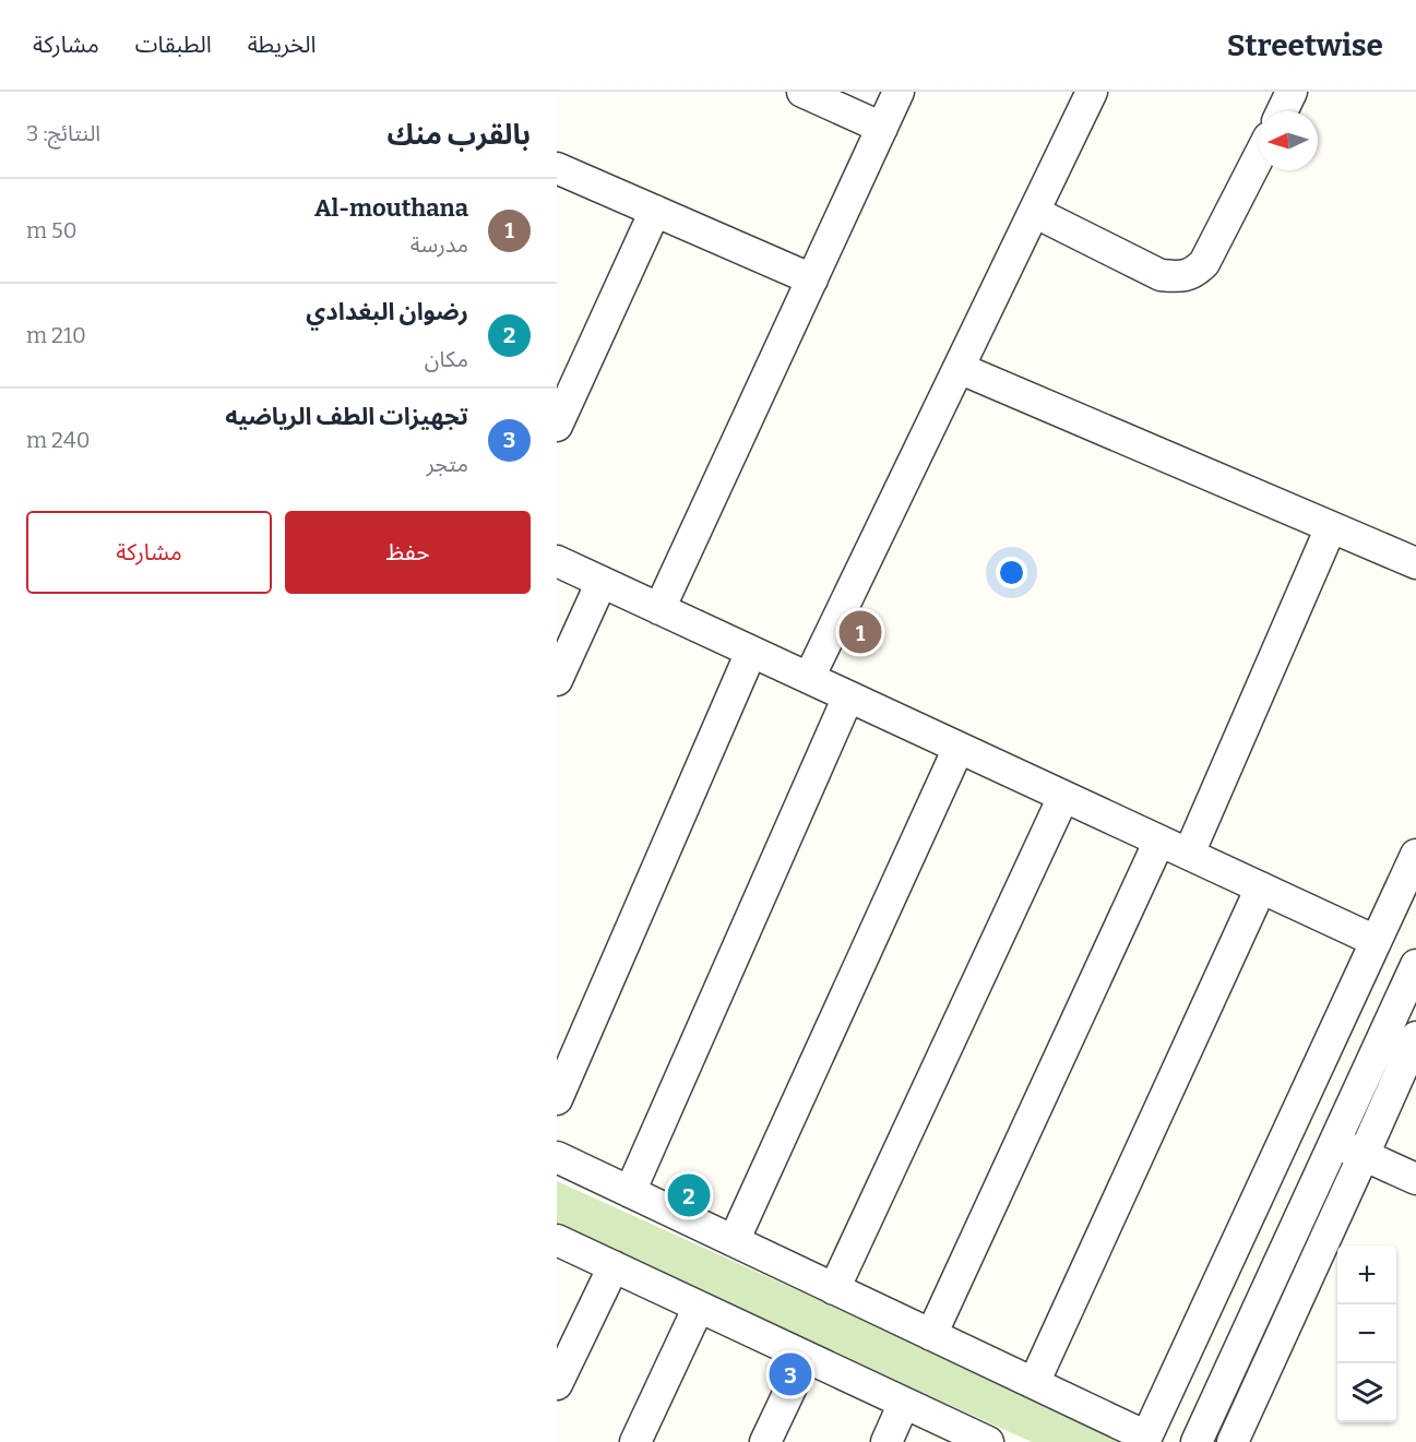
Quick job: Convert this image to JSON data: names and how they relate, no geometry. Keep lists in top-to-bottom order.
{
  "north": "left",
  "page": {
    "header": "Streetwise",
    "nav": ["الخريطة", "الطبقات", "مشاركة"],
    "heading": ["بالقرب منك", "النتائج: 3"],
    "list": [
      {
        "mark": "1",
        "name": "Al-mouthana",
        "note": "مدرسة",
        "value": "50 m"
      },
      {
        "mark": "2",
        "name": "رضوان البغدادي",
        "note": "مكان",
        "value": "210 m"
      },
      {
        "mark": "3",
        "name": "تجهيزات الطف الرياضيه",
        "note": "متجر",
        "value": "240 m"
      }
    ],
    "buttons": ["حفظ", "مشاركة"],
    "pins": ["1", "2", "3"],
    "map_buttons": ["+", "−"]
  }
}
